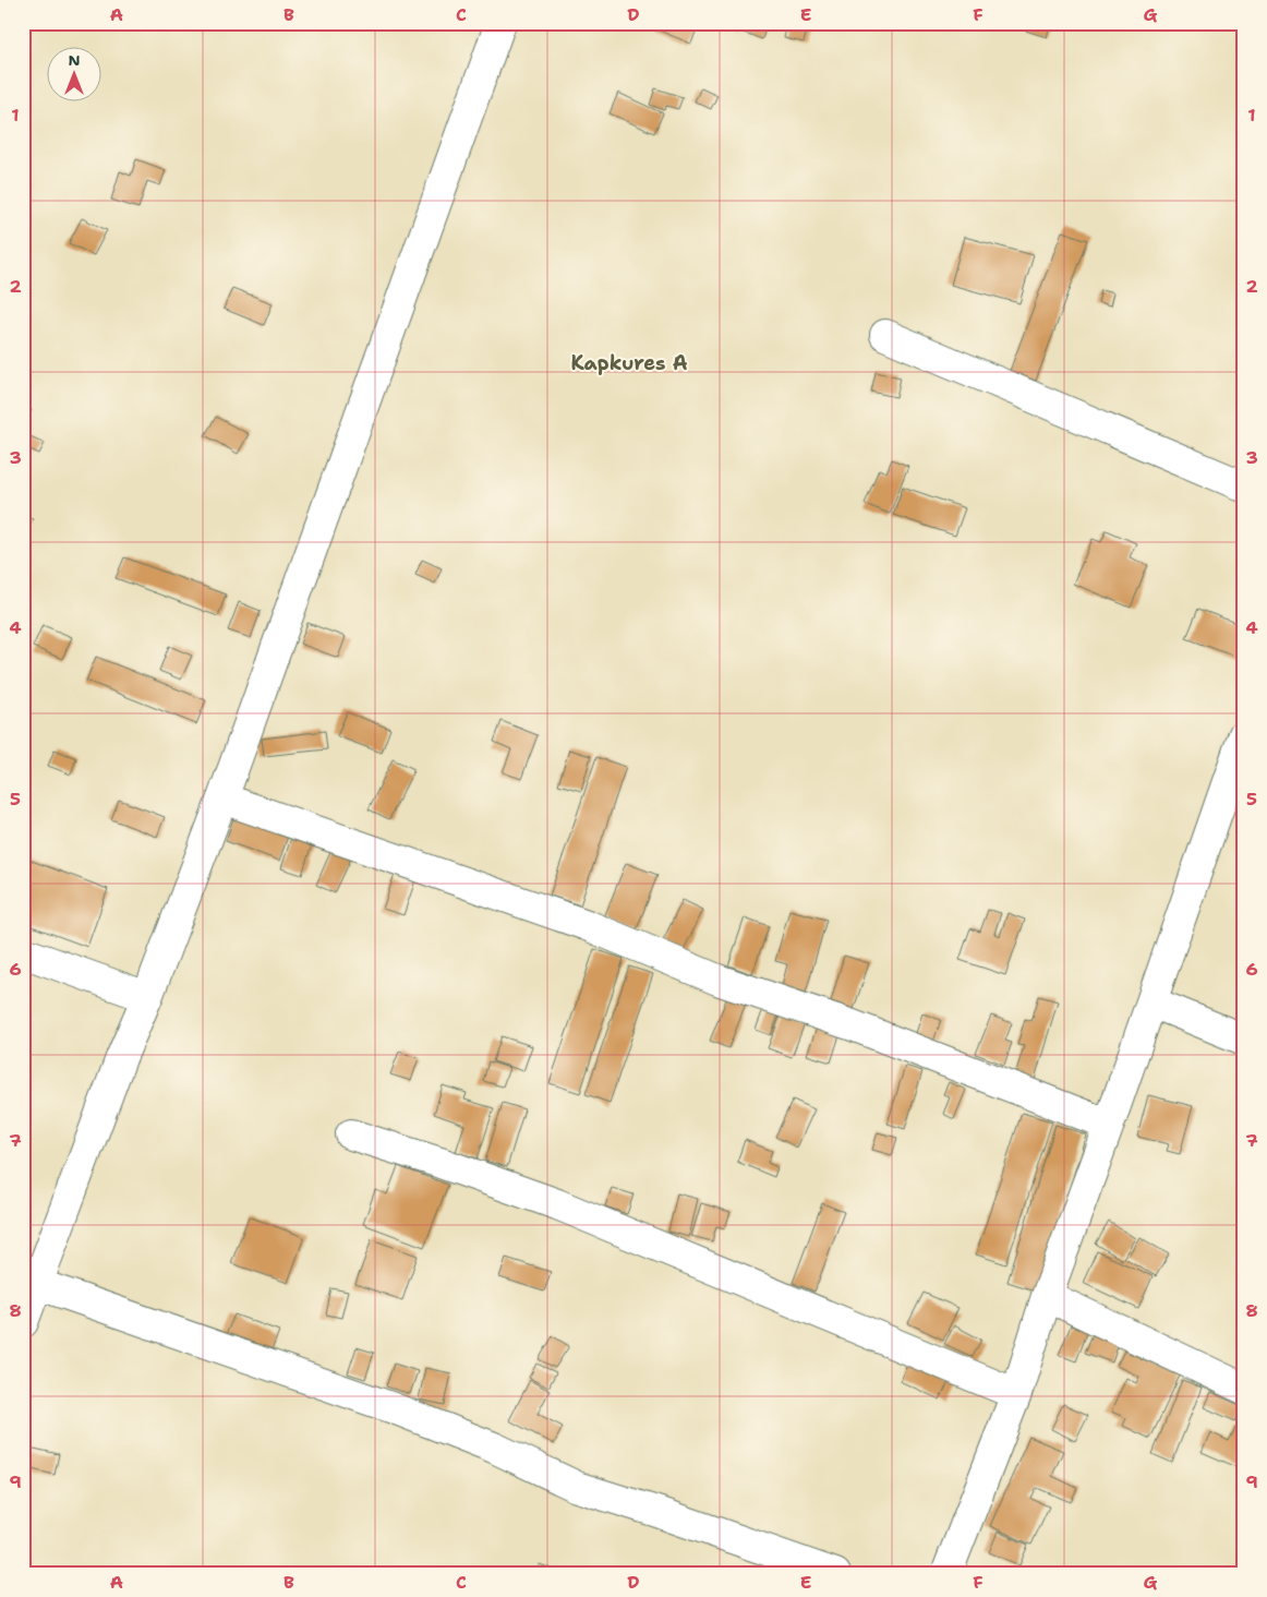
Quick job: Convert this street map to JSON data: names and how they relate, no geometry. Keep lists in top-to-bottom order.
{
  "districts": ["Kapkures A"],
  "north": "top",
  "grid": {
    "columns": [
      "A",
      "B",
      "C",
      "D",
      "E",
      "F",
      "G"
    ],
    "rows": [
      "1",
      "2",
      "3",
      "4",
      "5",
      "6",
      "7",
      "8",
      "9"
    ]
  }
}
